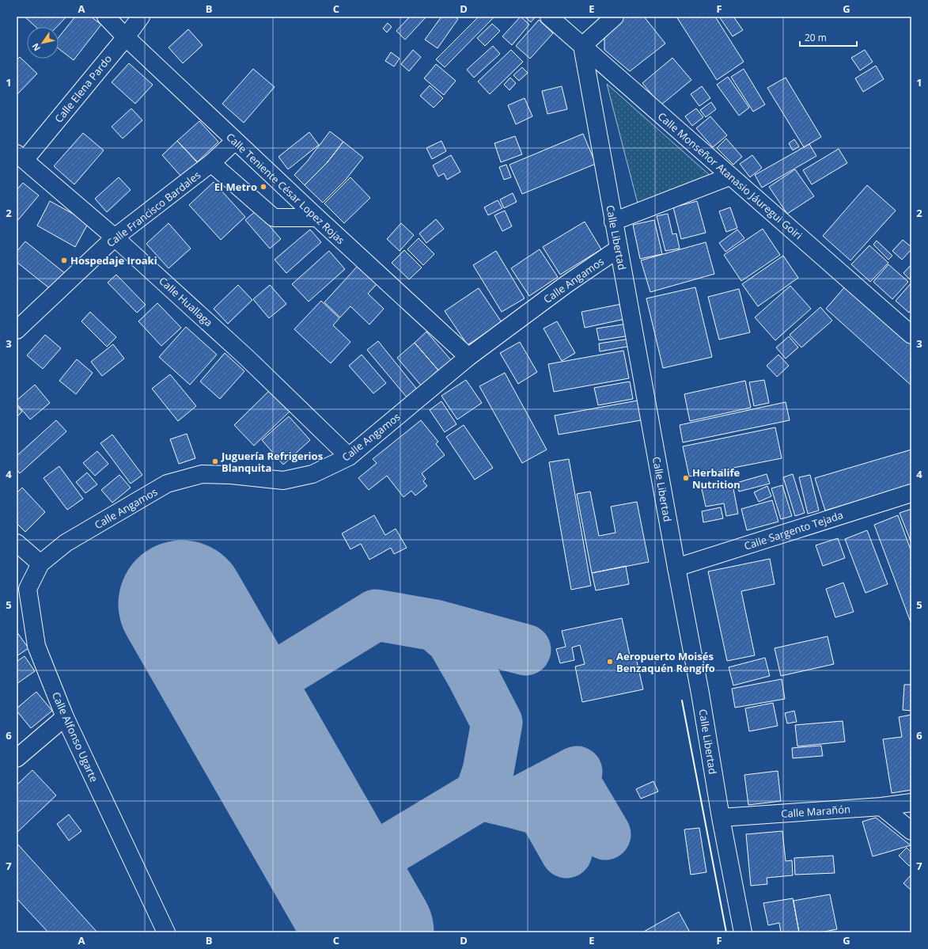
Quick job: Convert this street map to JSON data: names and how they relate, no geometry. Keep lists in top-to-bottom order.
{
  "streets": {
    "main road": [
      "Calle Elena Pardo",
      "Calle Monseñor Atanasio Jáuregui Goiri",
      "Calle Teniente César Lopez Rojas",
      "Calle Francisco Bardales",
      "Calle Libertad",
      "Calle Angamos",
      "Calle Huallaga",
      "Calle Sargento Tejada",
      "Calle Alfonso Ugarte",
      "Calle Marañón"
    ]
  },
  "crossings": [
    ["Calle Elena Pardo", "Calle Teniente César Lopez Rojas"],
    ["Calle Elena Pardo", "Calle Huallaga"],
    ["Calle Monseñor Atanasio Jáuregui Goiri", "Calle Libertad"],
    ["Calle Teniente César Lopez Rojas", "Calle Francisco Bardales"],
    ["Calle Teniente César Lopez Rojas", "Calle Angamos"],
    ["Calle Francisco Bardales", "Calle Huallaga"],
    ["Calle Libertad", "Calle Angamos"],
    ["Calle Libertad", "Calle Sargento Tejada"],
    ["Calle Libertad", "Calle Marañón"],
    ["Calle Angamos", "Calle Huallaga"],
    ["Calle Angamos", "Calle Alfonso Ugarte"]
  ],
  "places": [
    "El Metro",
    "Hospedaje Iroaki",
    "Juguería Refrigerios Blanquita",
    "Herbalife Nutrition",
    "Aeropuerto Moisés Benzaquén Rengifo"
  ],
  "scale_bar": "20 m",
  "north": "bottom left",
  "grid": {
    "columns": [
      "A",
      "B",
      "C",
      "D",
      "E",
      "F",
      "G"
    ],
    "rows": [
      "1",
      "2",
      "3",
      "4",
      "5",
      "6",
      "7"
    ]
  }
}
